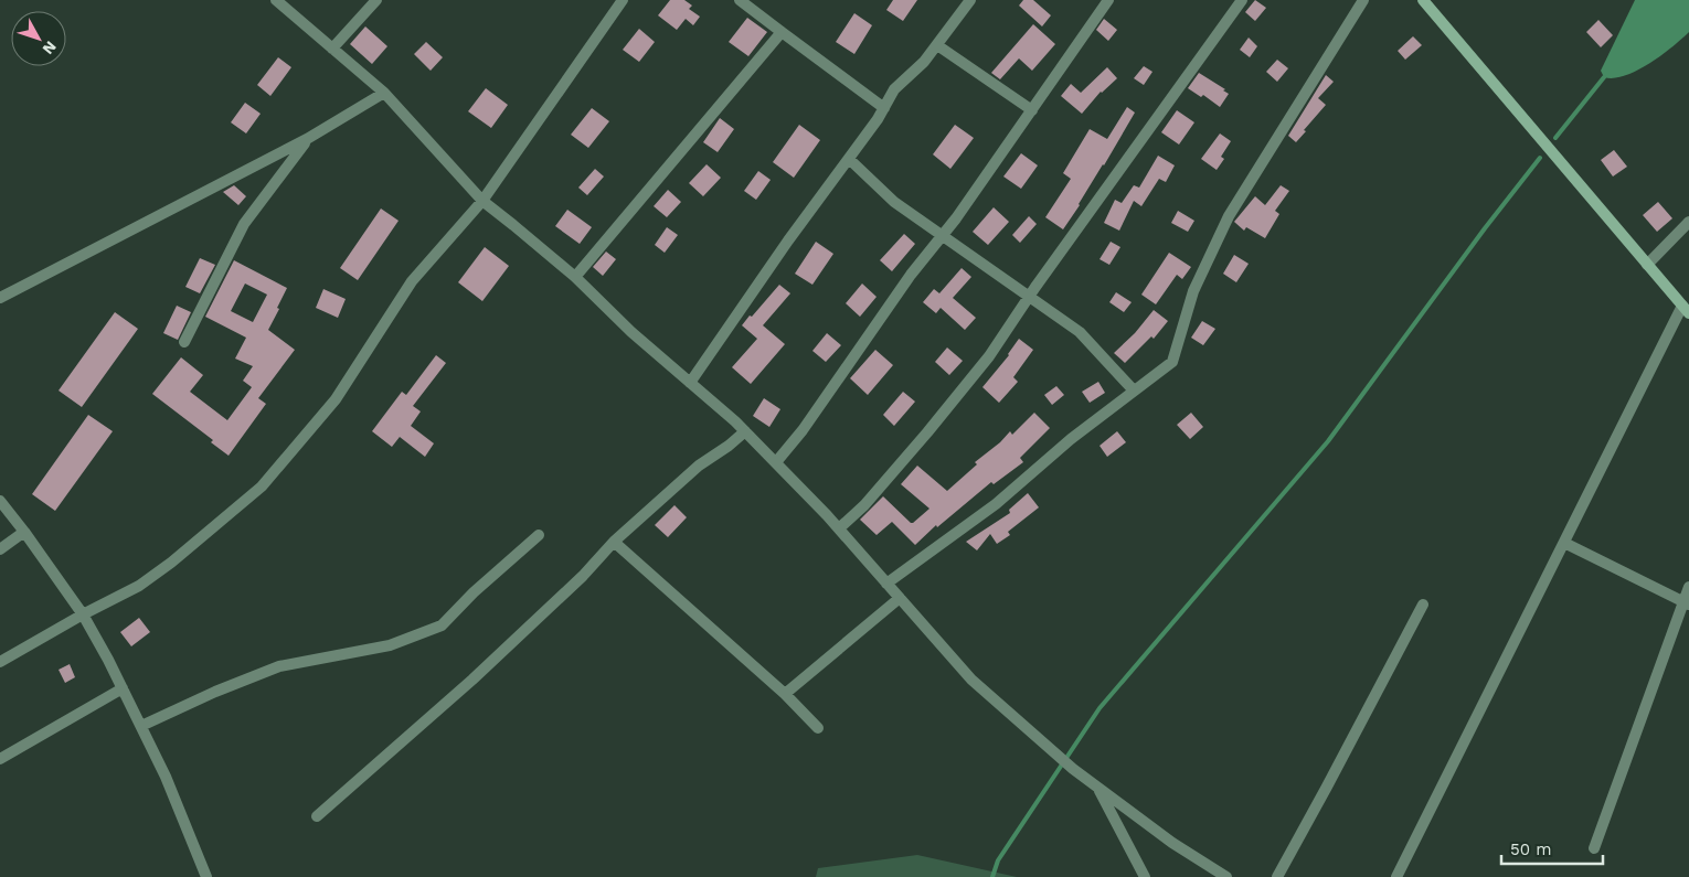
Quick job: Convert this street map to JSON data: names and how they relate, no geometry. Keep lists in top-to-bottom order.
{
  "scale_bar": "50 m",
  "north": "bottom right"
}
